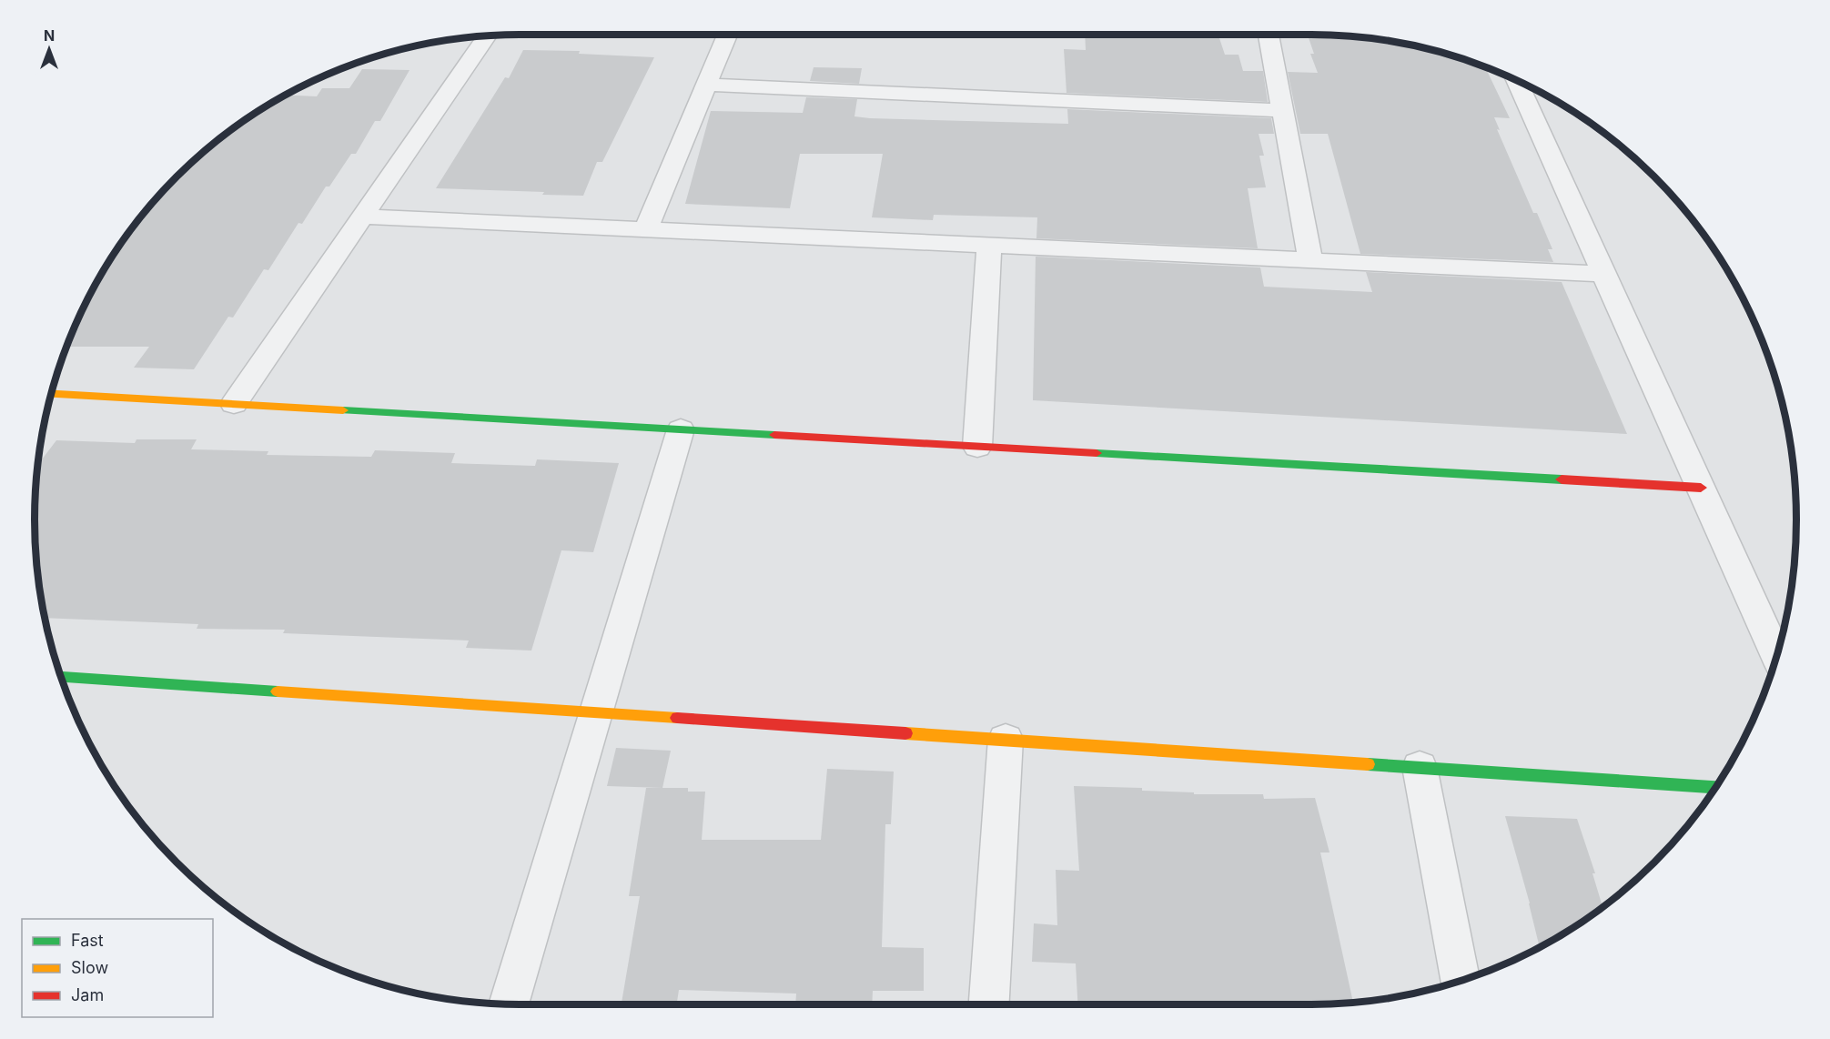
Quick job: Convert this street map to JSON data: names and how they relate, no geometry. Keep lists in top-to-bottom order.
{
  "legend": ["Fast", "Slow", "Jam"],
  "north": "top"
}
